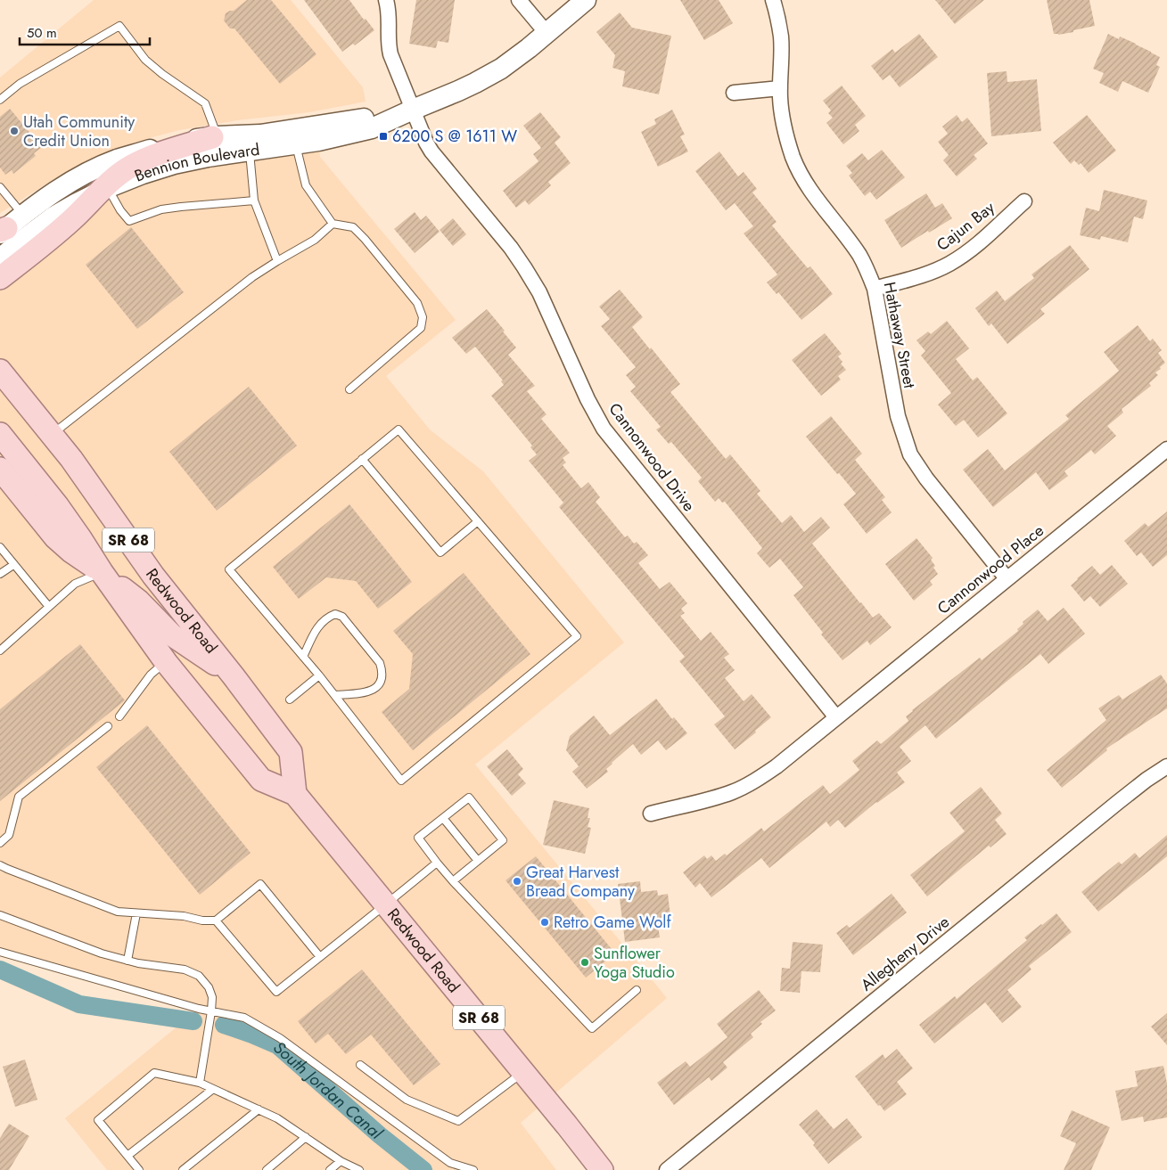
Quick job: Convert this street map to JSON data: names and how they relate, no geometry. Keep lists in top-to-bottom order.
{
  "streets": {
    "main road": ["SR 68", "Redwood Road"],
    "street": [
      "Bennion Boulevard",
      "Cajun Bay",
      "Hathaway Street",
      "Cannonwood Drive",
      "Cannonwood Place",
      "Allegheny Drive"
    ]
  },
  "crossings": [
    ["Bennion Boulevard", "Cannonwood Drive"],
    ["Cajun Bay", "Hathaway Street"],
    ["Hathaway Street", "Cannonwood Place"],
    ["Cannonwood Drive", "Cannonwood Place"]
  ],
  "water": ["South Jordan Canal"],
  "places": {
    "other": [
      "Utah Community Credit Union",
      "Great Harvest Bread Company",
      "Retro Game Wolf",
      "Sunflower Yoga Studio"
    ],
    "transit": ["6200 S @ 1611 W"]
  },
  "scale_bar": "50 m"
}
